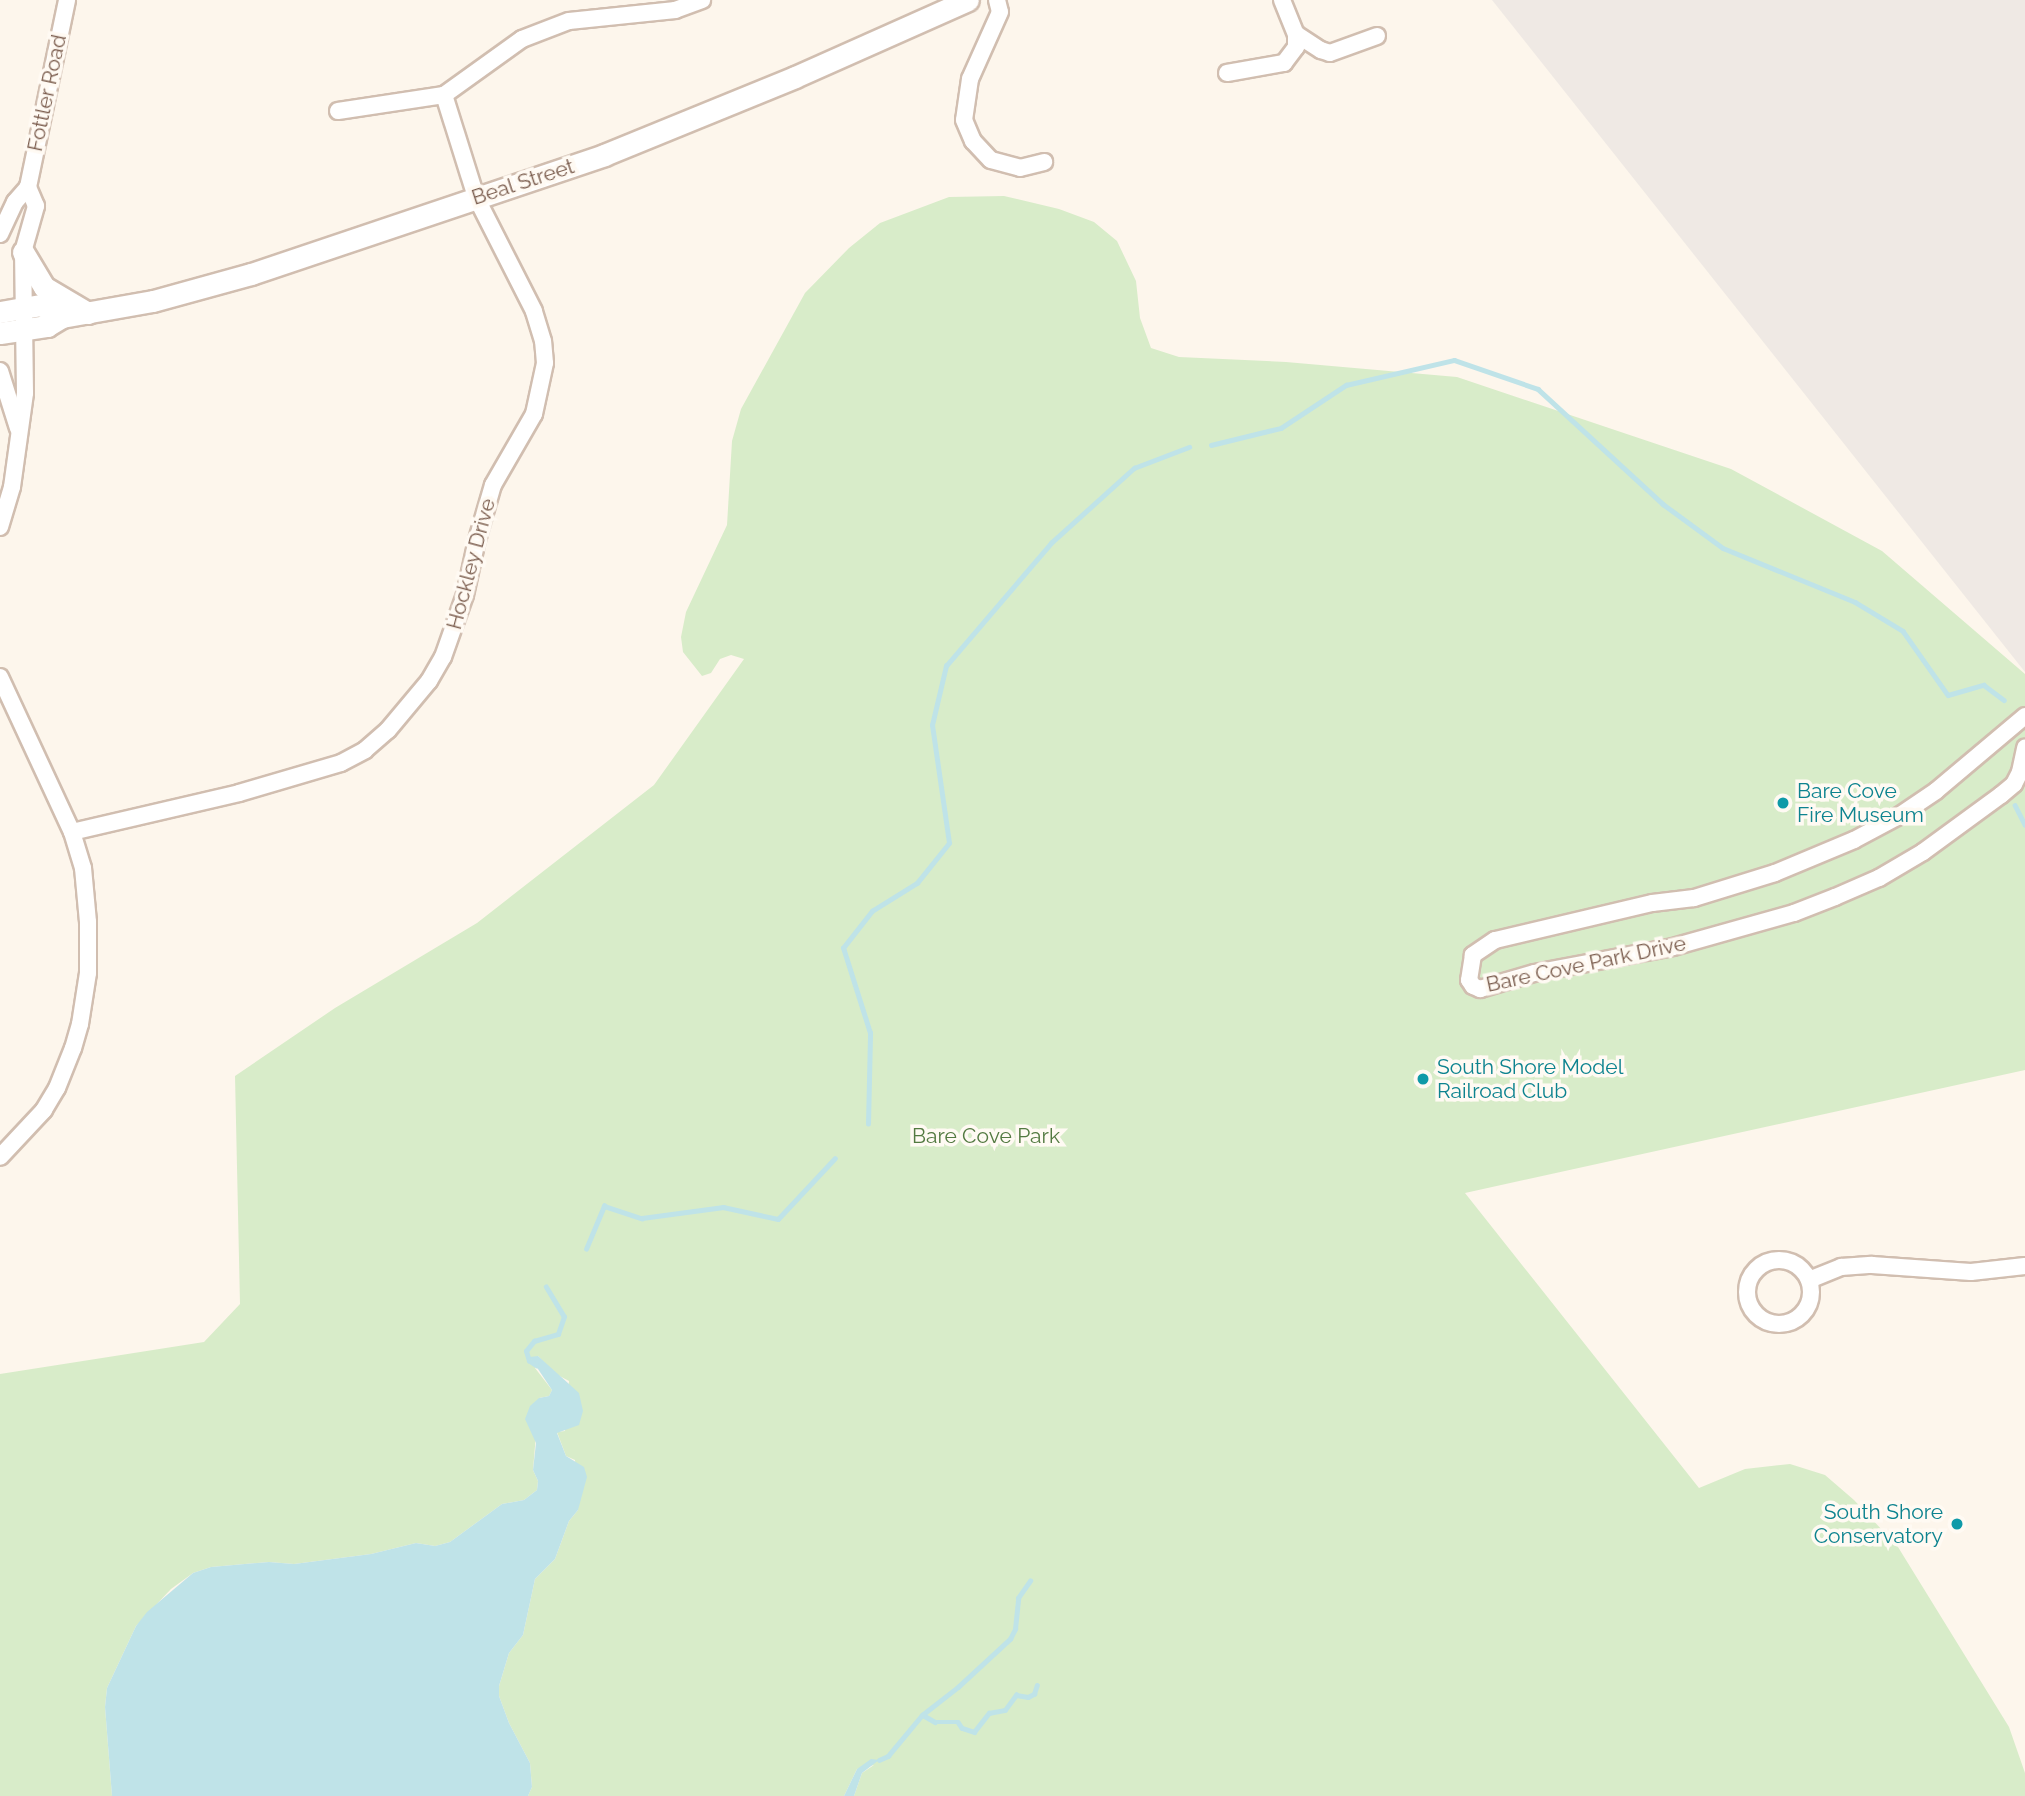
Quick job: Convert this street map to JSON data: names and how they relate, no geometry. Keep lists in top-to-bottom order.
{
  "streets": {
    "street": [
      "Fottler Road",
      "Beal Street",
      "Hockley Drive",
      "Bare Cove Park Drive"
    ]
  },
  "crossings": [
    ["Fottler Road", "Beal Street"],
    ["Beal Street", "Hockley Drive"]
  ],
  "parks": ["Bare Cove Park"],
  "places": ["Bare Cove Fire Museum", "South Shore Model Railroad Club", "South Shore Conservatory"]
}
